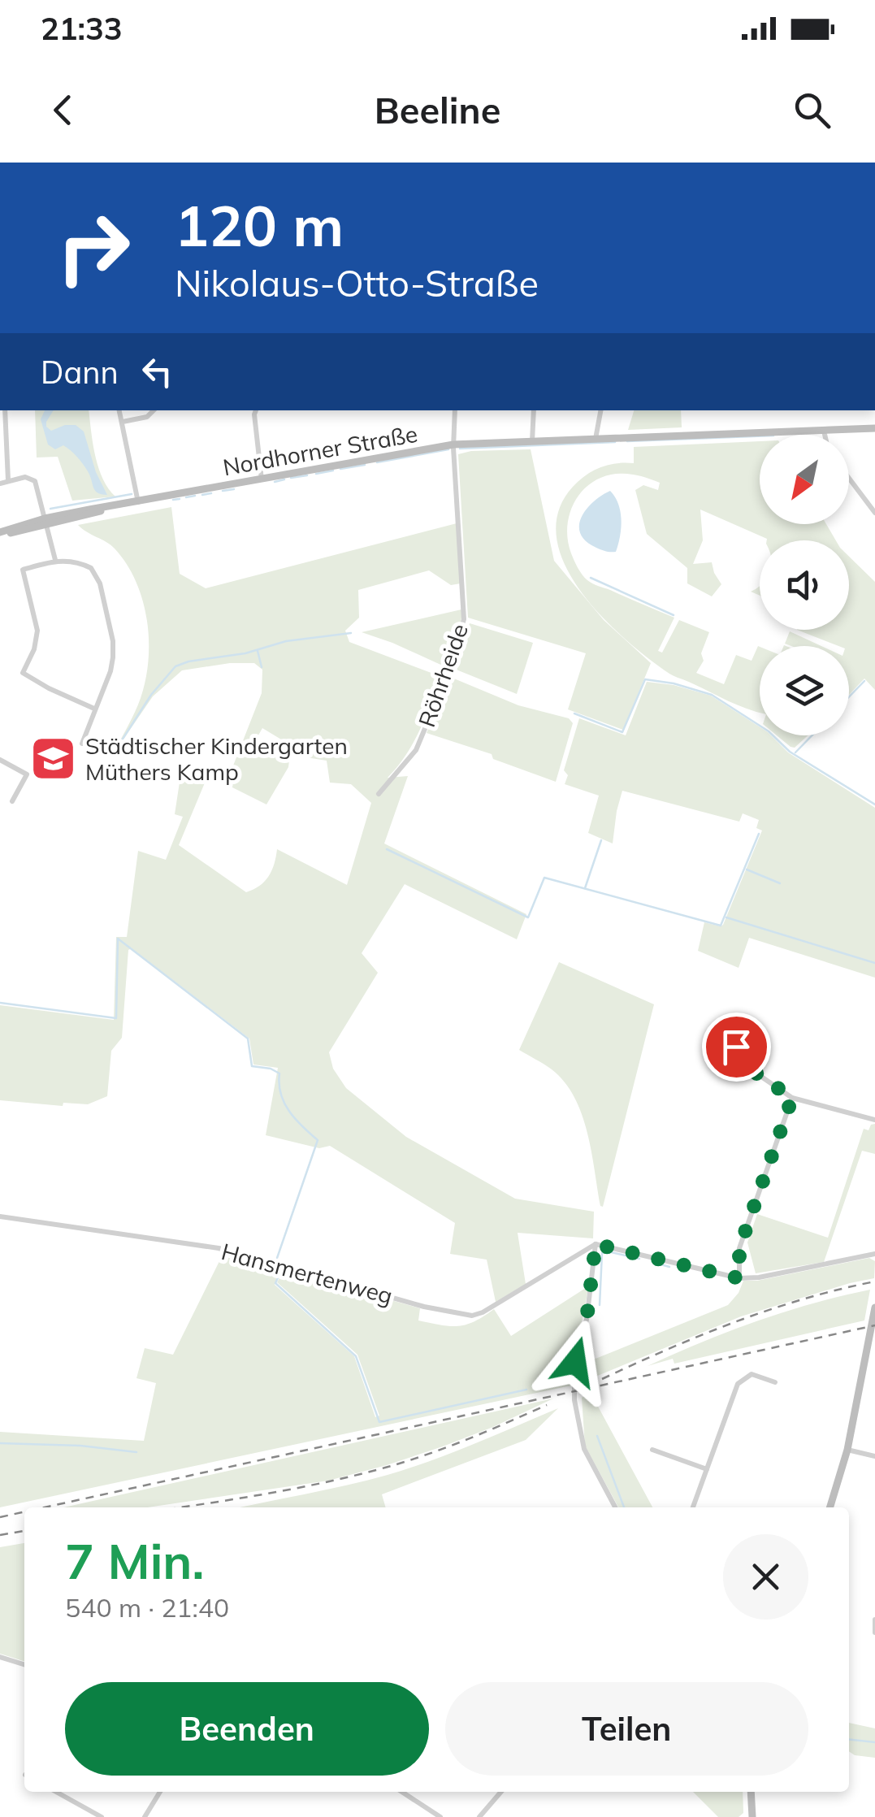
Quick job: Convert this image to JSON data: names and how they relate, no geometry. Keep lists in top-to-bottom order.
{
  "streets": {
    "street": ["Nordhorner Straße", "Röhrheide", "Hansmertenweg"]
  },
  "crossings": [
    ["Nordhorner Straße", "Röhrheide"]
  ],
  "places": {
    "school or university": ["Städtischer Kindergarten Müthers Kamp"]
  },
  "north": "bottom left",
  "page": {
    "status": "21:33",
    "header": "Beeline",
    "turn": ["120 m", "Nikolaus-Otto-Straße"],
    "then": "Dann",
    "heading": ["7 Min.", "540 m · 21:40"],
    "buttons": ["Beenden", "Teilen"]
  }
}
